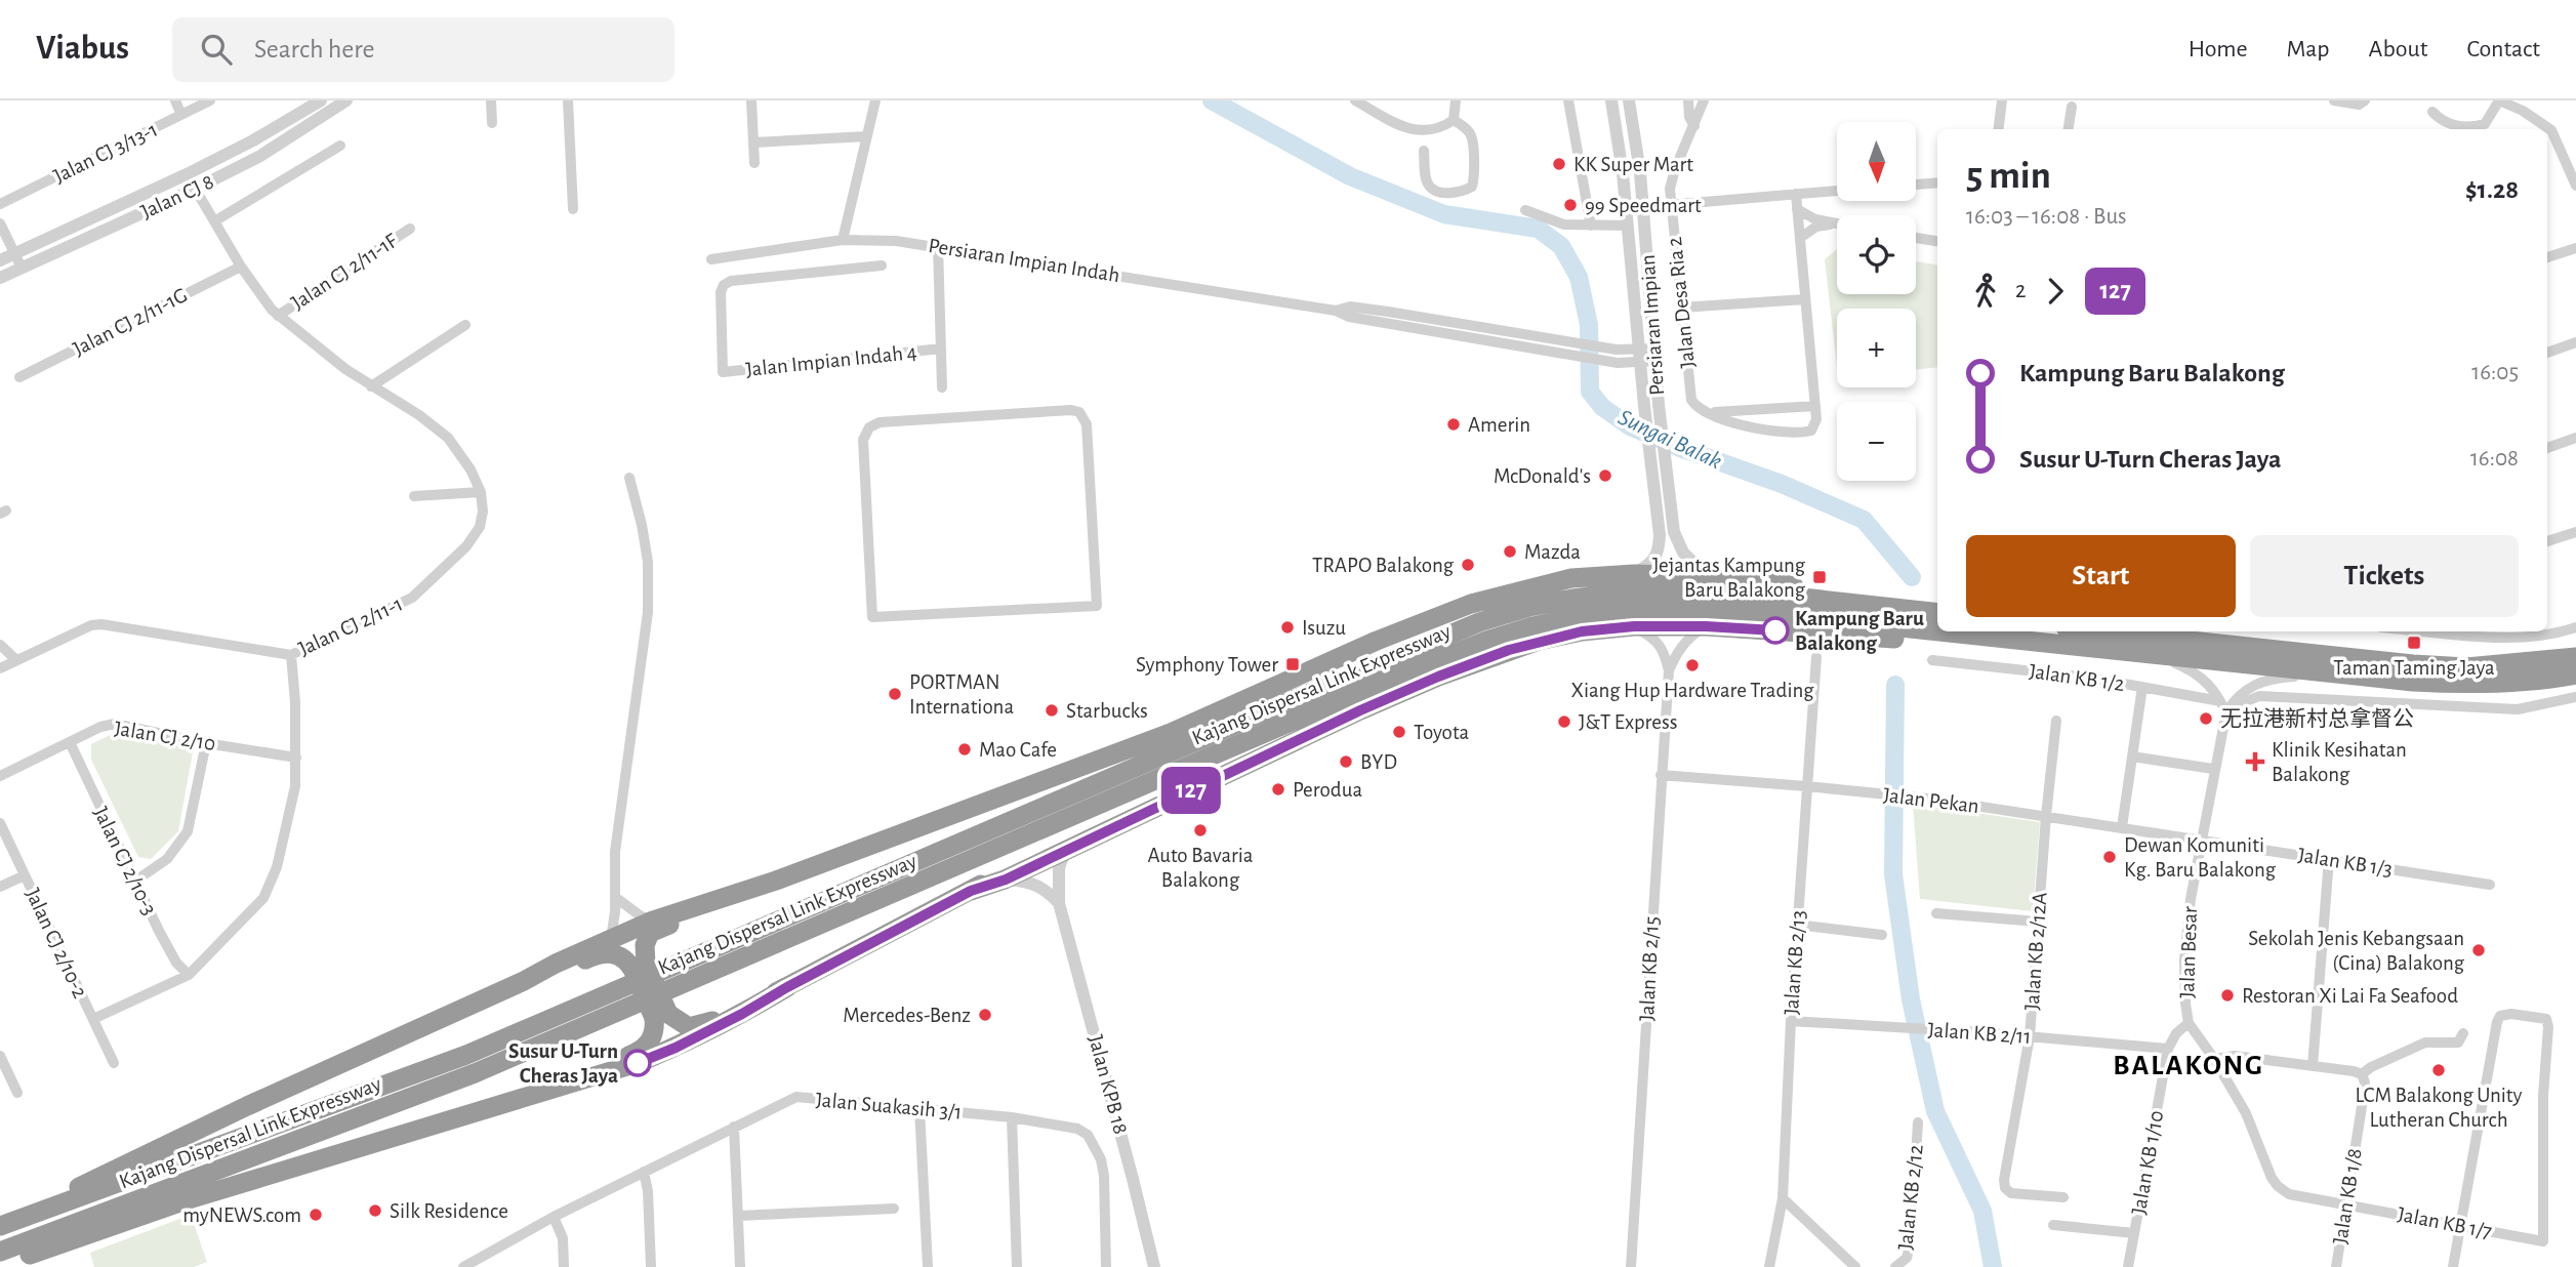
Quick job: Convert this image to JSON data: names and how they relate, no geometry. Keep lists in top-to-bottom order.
{
  "streets": {
    "highway": ["Kajang Dispersal Link Expressway"],
    "street": [
      "Jalan CJ 3/13-1",
      "Jalan CJ 8",
      "Persiaran Impian Indah",
      "Jalan CJ 2/11-1F",
      "Jalan Desa Ria 2",
      "Jalan CJ 2/11-1G",
      "Persiaran Impian",
      "Jalan Impian Indah 4",
      "Jalan CJ 2/11-1",
      "Jalan KB 1/2",
      "Jalan CJ 2/10",
      "Jalan Pekan",
      "Jalan CJ 2/10-3",
      "Jalan KB 1/3",
      "Jalan CJ 2/10-2",
      "Jalan KB 2/12A",
      "Jalan Besar",
      "Jalan KB 2/13",
      "Jalan KB 2/15",
      "Jalan KB 2/11",
      "Jalan KPB 18",
      "Jalan Suakasih 3/1",
      "Jalan KB 1/10",
      "Jalan KB 1/8",
      "Jalan KB 2/12",
      "Jalan KB 1/7"
    ]
  },
  "crossings": [
    ["Persiaran Impian Indah", "Persiaran Impian"],
    ["Jalan KB 1/2", "Jalan Besar"],
    ["Jalan CJ 2/10", "Jalan CJ 2/10-3"],
    ["Jalan Pekan", "Jalan KB 1/3"],
    ["Jalan Pekan", "Jalan KB 2/12A"],
    ["Jalan Pekan", "Jalan Besar"],
    ["Jalan Pekan", "Jalan KB 2/13"],
    ["Jalan Pekan", "Jalan KB 2/15"],
    ["Jalan KB 1/3", "Jalan Besar"],
    ["Jalan KB 2/12A", "Jalan KB 2/11"],
    ["Jalan Besar", "Jalan KB 1/10"],
    ["Jalan Besar", "Jalan KB 1/8"],
    ["Jalan Besar", "Jalan KB 1/7"],
    ["Jalan KB 2/13", "Jalan KB 2/11"],
    ["Jalan KB 2/11", "Jalan KB 1/10"],
    ["Jalan KB 1/8", "Jalan KB 1/7"]
  ],
  "districts": ["BALAKONG"],
  "water": ["Sungai Balak"],
  "places": {
    "other": [
      "KK Super Mart",
      "99 Speedmart",
      "Amerin",
      "McDonald's",
      "Mazda",
      "TRAPO Balakong",
      "Isuzu",
      "Kampung Baru Balakong",
      "Xiang Hup Hardware Trading",
      "PORTMAN Internationa",
      "Starbucks",
      "无拉港新村总拿督公",
      "J&T Express",
      "Toyota",
      "Mao Cafe",
      "BYD",
      "Perodua",
      "Auto Bavaria Balakong",
      "Dewan Komuniti Kg. Baru Balakong",
      "Sekolah Jenis Kebangsaan (Cina) Balakong",
      "Restoran Xi Lai Fa Seafood",
      "Mercedes-Benz",
      "Susur U-Turn Cheras Jaya",
      "LCM Balakong Unity Lutheran Church",
      "Silk Residence",
      "myNEWS.com"
    ],
    "transit": ["Jejantas Kampung Baru Balakong", "Taman Taming Jaya", "Symphony Tower"],
    "health": ["Klinik Kesihatan Balakong"]
  },
  "lines": ["bus line 127"],
  "north": "bottom",
  "page": {
    "header": "Viabus",
    "search": "Search here",
    "nav": [
      "Home",
      "Map",
      "About",
      "Contact"
    ],
    "on_map": "127",
    "map_buttons": ["+", "−"],
    "heading": ["5 min", "16:03 – 16:08 · Bus", "$1.28"],
    "legs": ["2", "127"],
    "list": [
      {
        "name": "Kampung Baru Balakong",
        "value": "16:05"
      },
      {
        "name": "Susur U-Turn Cheras Jaya",
        "value": "16:08"
      }
    ],
    "buttons": ["Start", "Tickets"]
  }
}
